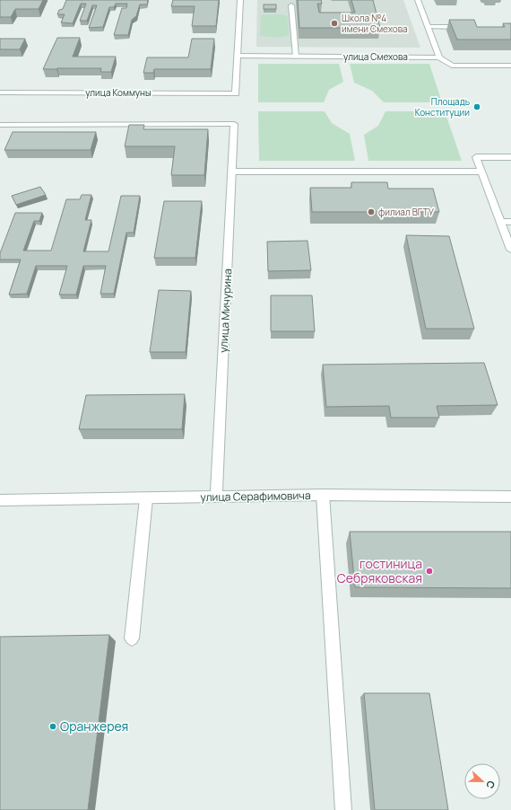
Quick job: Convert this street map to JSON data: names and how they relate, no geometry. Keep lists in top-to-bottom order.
{
  "streets": {
    "street": [
      "улица Смехова",
      "улица Коммуны",
      "улица Мичурина",
      "улица Серафимовича"
    ]
  },
  "crossings": [
    ["улица Смехова", "улица Коммуны"],
    ["улица Мичурина", "улица Серафимовича"]
  ],
  "places": [
    "Школа №4 имени Смехова",
    "Площадь Конституции",
    "филиал ВГТУ",
    "гостиница Себряковская",
    "Оранжерея"
  ],
  "north": "right"
}
